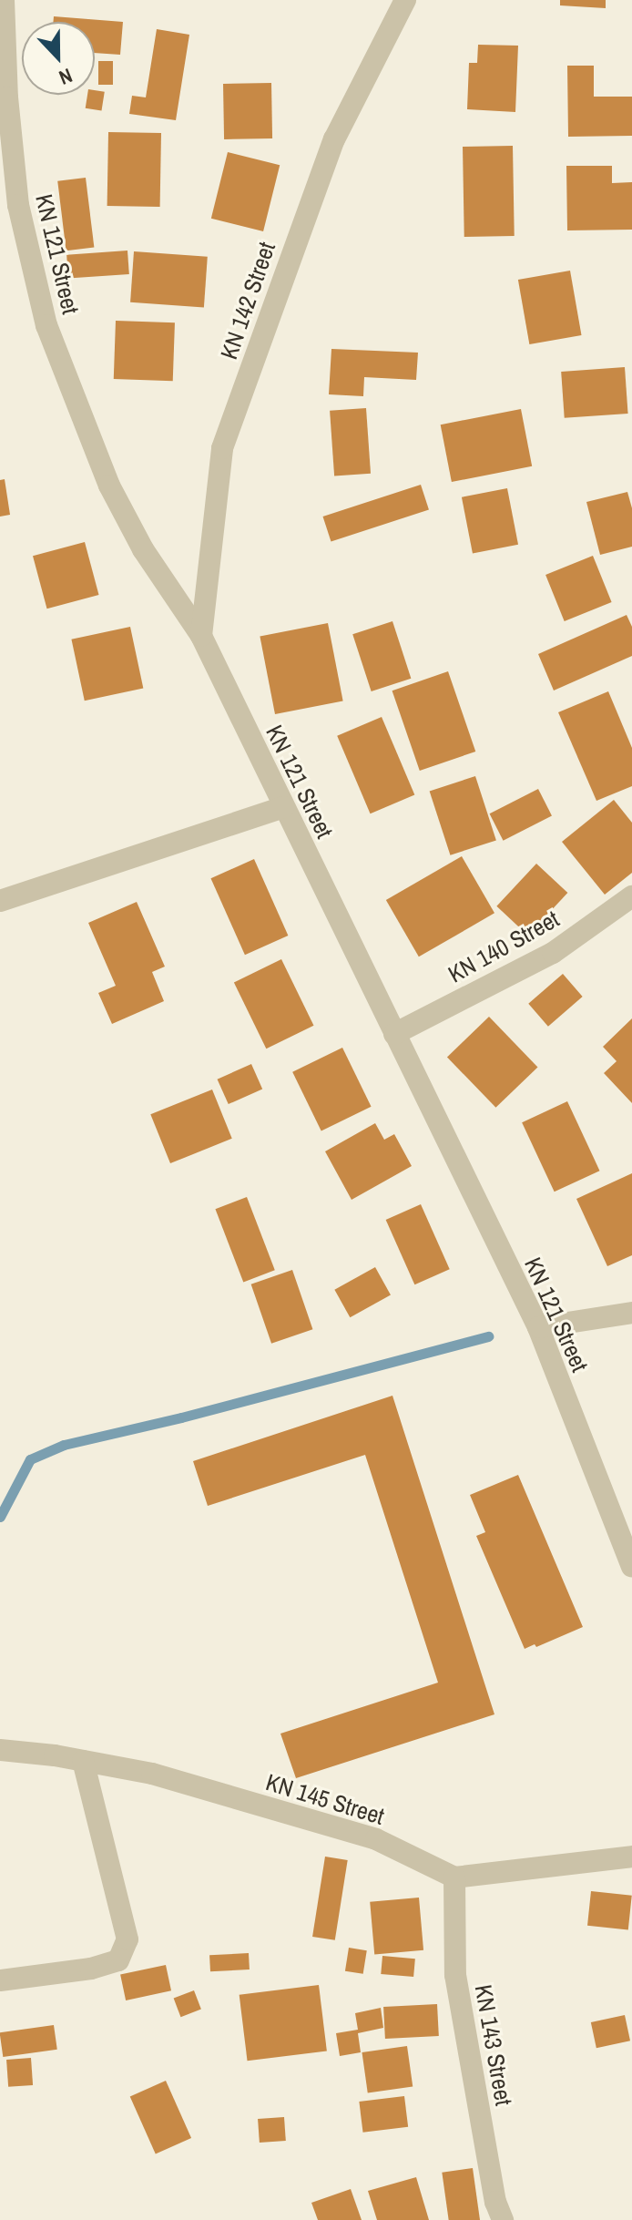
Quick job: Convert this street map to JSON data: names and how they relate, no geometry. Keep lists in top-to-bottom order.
{
  "streets": {
    "street": [
      "KN 121 Street",
      "KN 142 Street",
      "KN 140 Street",
      "KN 145 Street",
      "KN 143 Street"
    ]
  },
  "crossings": [
    ["KN 121 Street", "KN 142 Street"],
    ["KN 121 Street", "KN 140 Street"],
    ["KN 145 Street", "KN 143 Street"]
  ],
  "north": "bottom"
}
